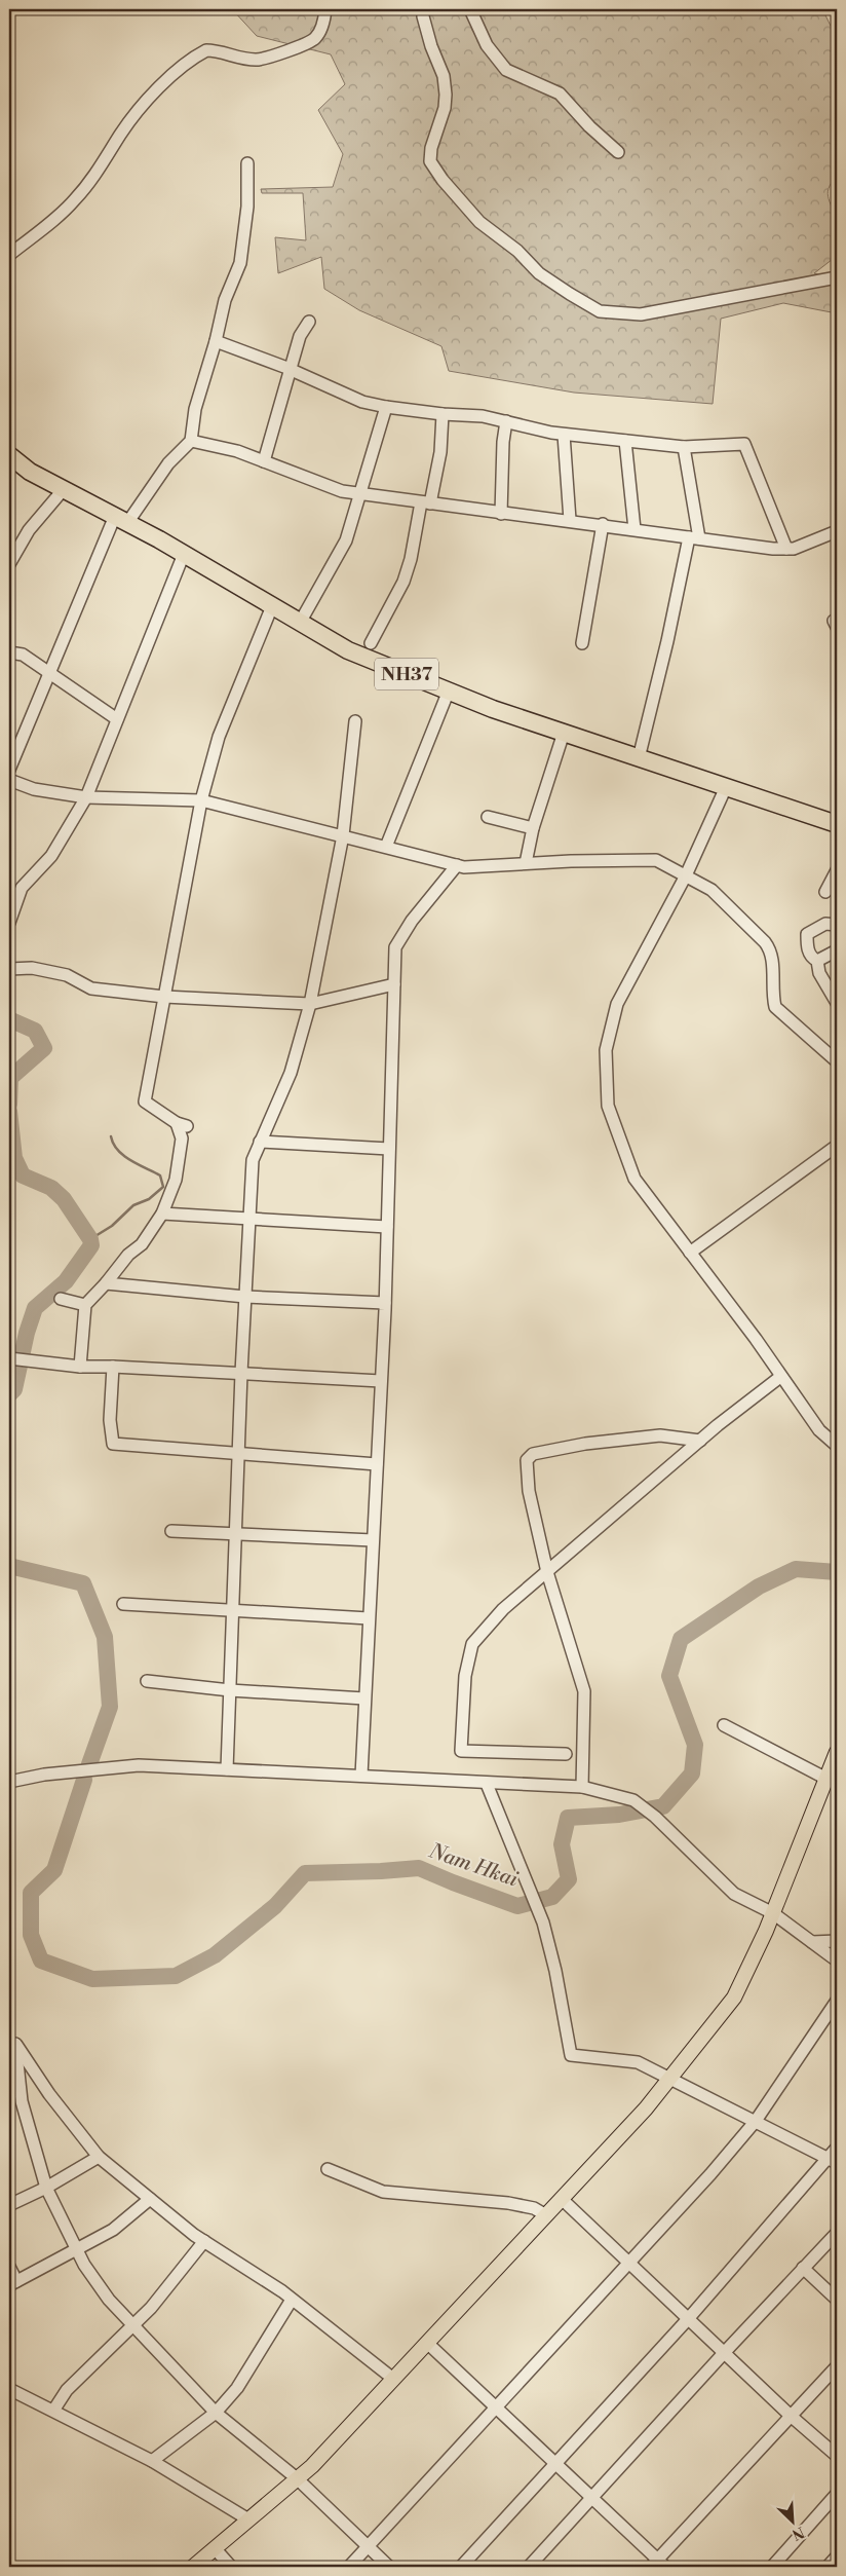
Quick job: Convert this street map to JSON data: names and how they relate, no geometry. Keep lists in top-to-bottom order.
{
  "streets": {
    "highway": ["NH37"]
  },
  "water": ["Nam Hkai"],
  "north": "bottom right"
}
